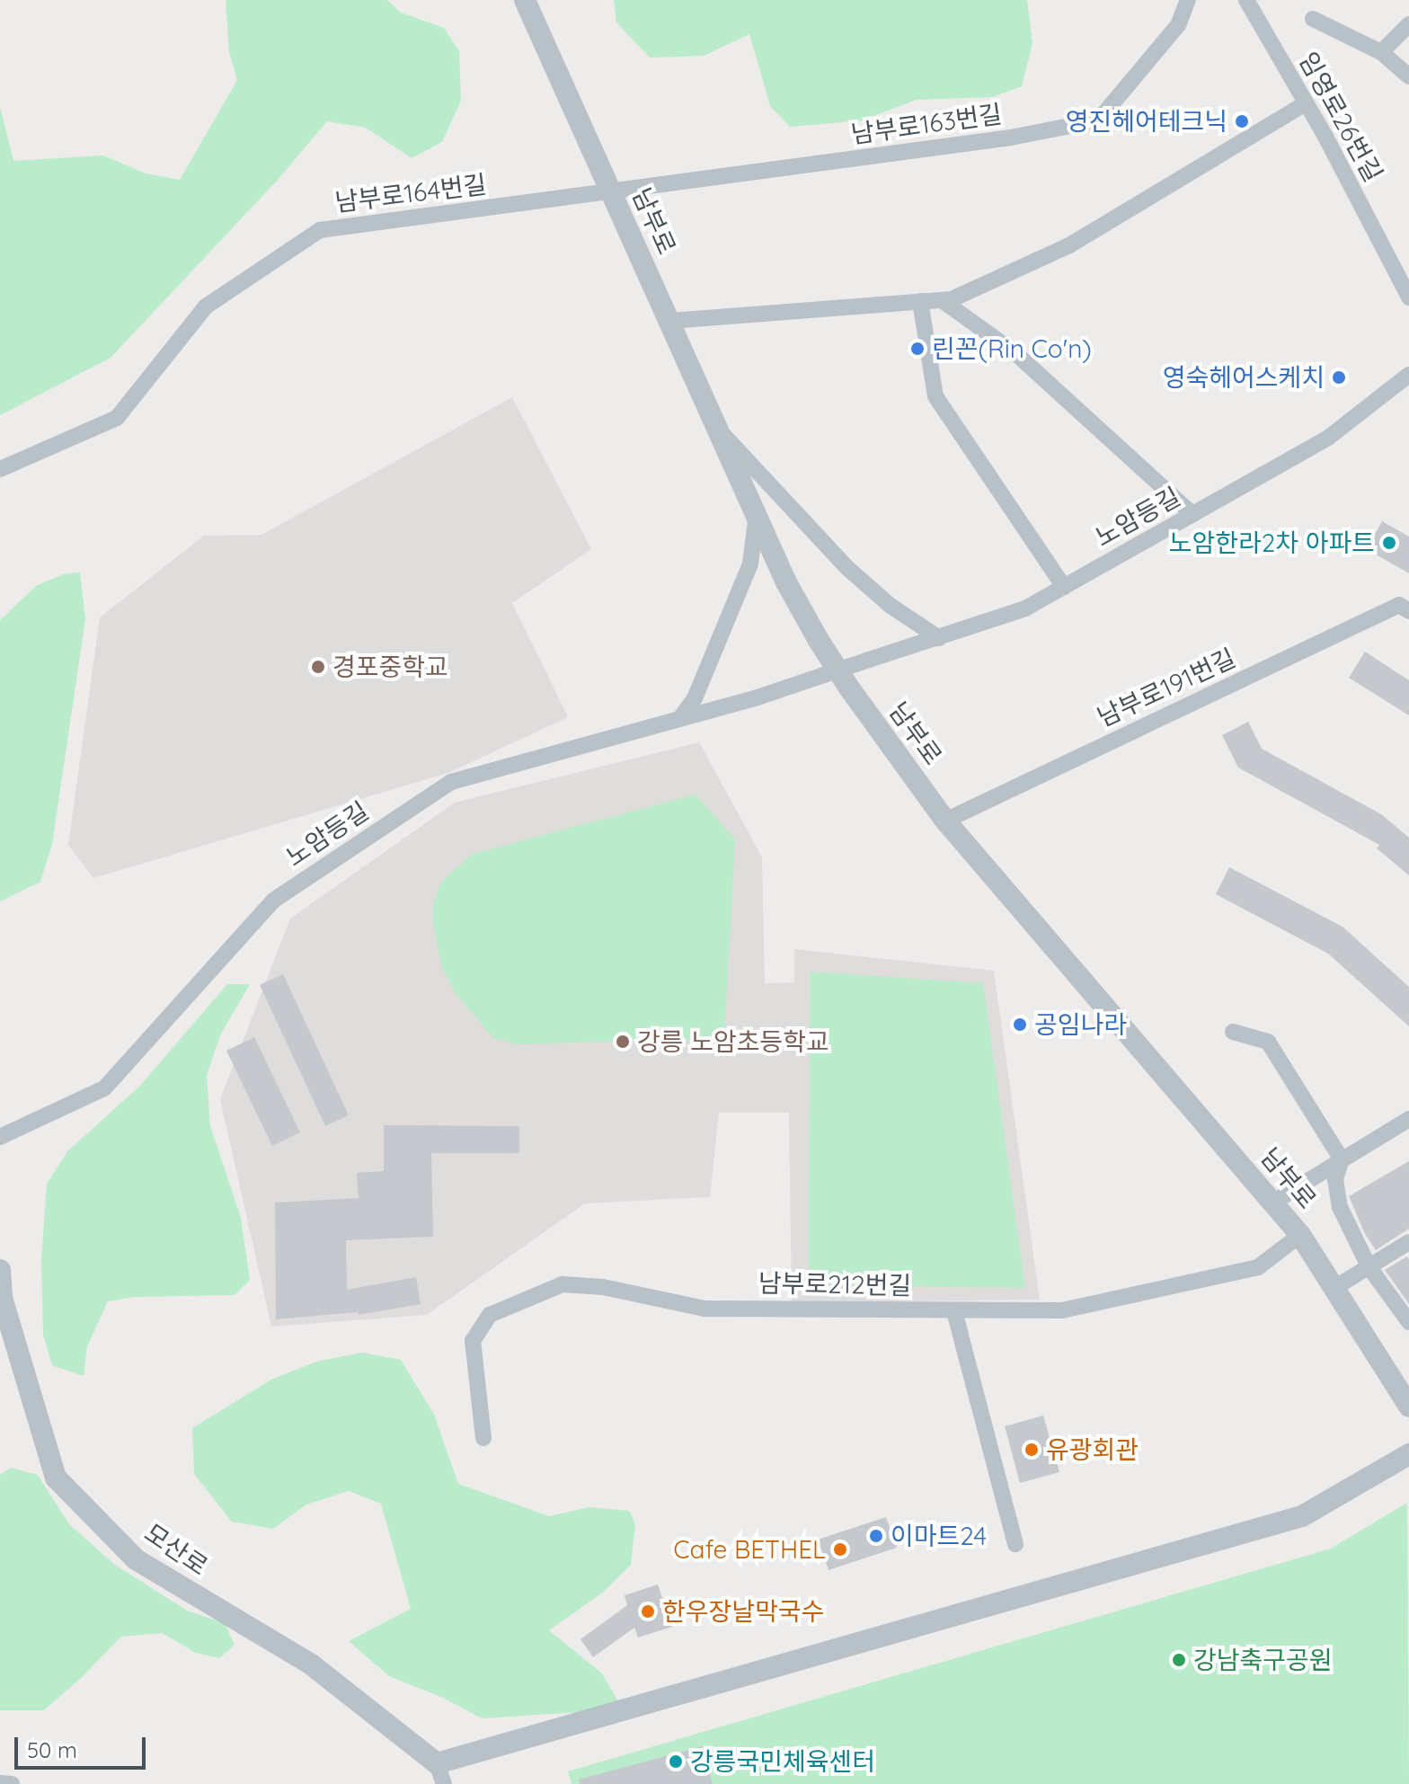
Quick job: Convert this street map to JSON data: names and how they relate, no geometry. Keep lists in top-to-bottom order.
{
  "streets": {
    "street": [
      "임영로26번길",
      "남부로163번길",
      "남부로164번길",
      "남부로",
      "노암등길",
      "남부로191번길",
      "남부로212번길",
      "모산로"
    ]
  },
  "crossings": [
    ["남부로163번길", "남부로164번길"],
    ["남부로163번길", "남부로"],
    ["남부로164번길", "남부로"],
    ["남부로", "남부로191번길"],
    ["남부로", "남부로212번길"]
  ],
  "places": [
    "영진헤어테크닉",
    "린꼰(Rin Co'n)",
    "영숙헤어스케치",
    "노암한라2차 아파트",
    "경포중학교",
    "공임나라",
    "강릉 노암초등학교",
    "유광회관",
    "이마트24",
    "Cafe BETHEL",
    "한우장날막국수",
    "강남축구공원",
    "강릉국민체육센터"
  ],
  "scale_bar": "50 m"
}
